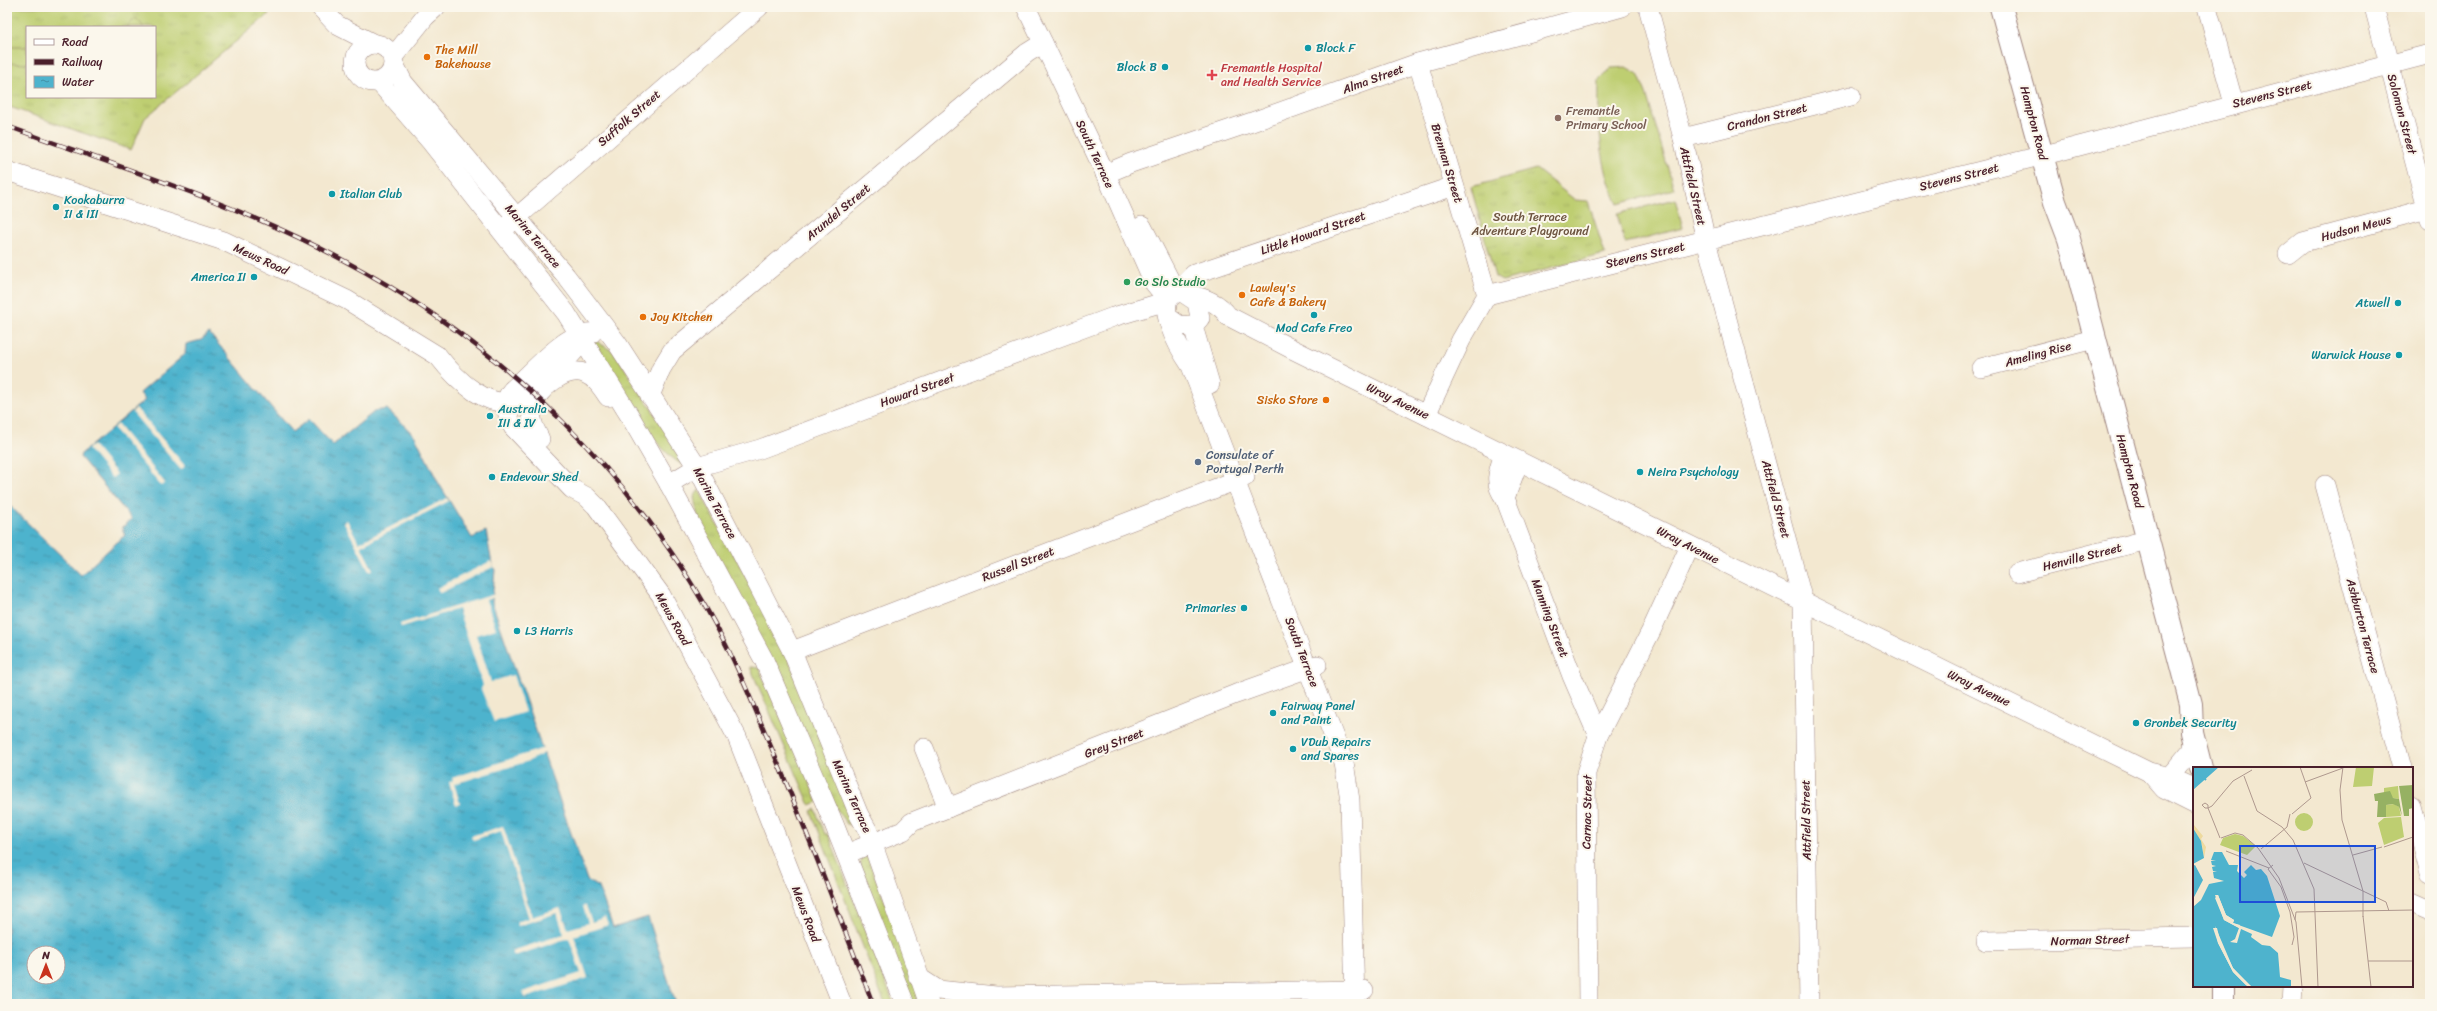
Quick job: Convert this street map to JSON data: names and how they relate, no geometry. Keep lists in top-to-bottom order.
{
  "streets": {
    "main road": ["Hampton Road"],
    "street": [
      "Alma Street",
      "Stevens Street",
      "Solomon Street",
      "Crandon Street",
      "Suffolk Street",
      "South Terrace",
      "Brennan Street",
      "Attfield Street",
      "Arundel Street",
      "Hudson Mews",
      "Little Howard Street",
      "Marine Terrace",
      "Mews Road",
      "Ameling Rise",
      "Howard Street",
      "Wray Avenue",
      "Henville Street",
      "Russell Street",
      "Manning Street",
      "Ashburton Terrace",
      "Grey Street",
      "Carnac Street",
      "Norman Street"
    ]
  },
  "crossings": [
    ["Alma Street", "South Terrace"],
    ["Alma Street", "Brennan Street"],
    ["Stevens Street", "Solomon Street"],
    ["Stevens Street", "Hampton Road"],
    ["Stevens Street", "Brennan Street"],
    ["Stevens Street", "Attfield Street"],
    ["Solomon Street", "Hudson Mews"],
    ["Crandon Street", "Attfield Street"],
    ["Suffolk Street", "Marine Terrace"],
    ["Hampton Road", "Ameling Rise"],
    ["Hampton Road", "Henville Street"],
    ["South Terrace", "Arundel Street"],
    ["South Terrace", "Little Howard Street"],
    ["South Terrace", "Howard Street"],
    ["South Terrace", "Wray Avenue"],
    ["South Terrace", "Russell Street"],
    ["South Terrace", "Grey Street"],
    ["Brennan Street", "Little Howard Street"],
    ["Attfield Street", "Wray Avenue"],
    ["Arundel Street", "Marine Terrace"],
    ["Little Howard Street", "Howard Street"],
    ["Little Howard Street", "Wray Avenue"],
    ["Marine Terrace", "Howard Street"],
    ["Marine Terrace", "Russell Street"],
    ["Marine Terrace", "Grey Street"],
    ["Howard Street", "Wray Avenue"],
    ["Wray Avenue", "Manning Street"],
    ["Wray Avenue", "Carnac Street"],
    ["Manning Street", "Carnac Street"]
  ],
  "parks": ["South Terrace Adventure Playground"],
  "places": {
    "other": [
      "Block F",
      "The Mill Bakehouse",
      "Block B",
      "Fremantle Primary School",
      "Italian Club",
      "Kookaburra II & III",
      "America II",
      "Go Slo Studio",
      "Lawley's Cafe & Bakery",
      "Atwell",
      "Mod Cafe Freo",
      "Joy Kitchen",
      "Warwick House",
      "Sisko Store",
      "Australia III & IV",
      "Consulate of Portugal Perth",
      "Neira Psychology",
      "Endevour Shed",
      "Primaries",
      "L3 Harris",
      "Fairway Panel and Paint",
      "Gronbek Security",
      "VDub Repairs and Spares"
    ],
    "health": ["Fremantle Hospital and Health Service"]
  },
  "legend": ["Road", "Railway", "Water"],
  "north": "top"
}
